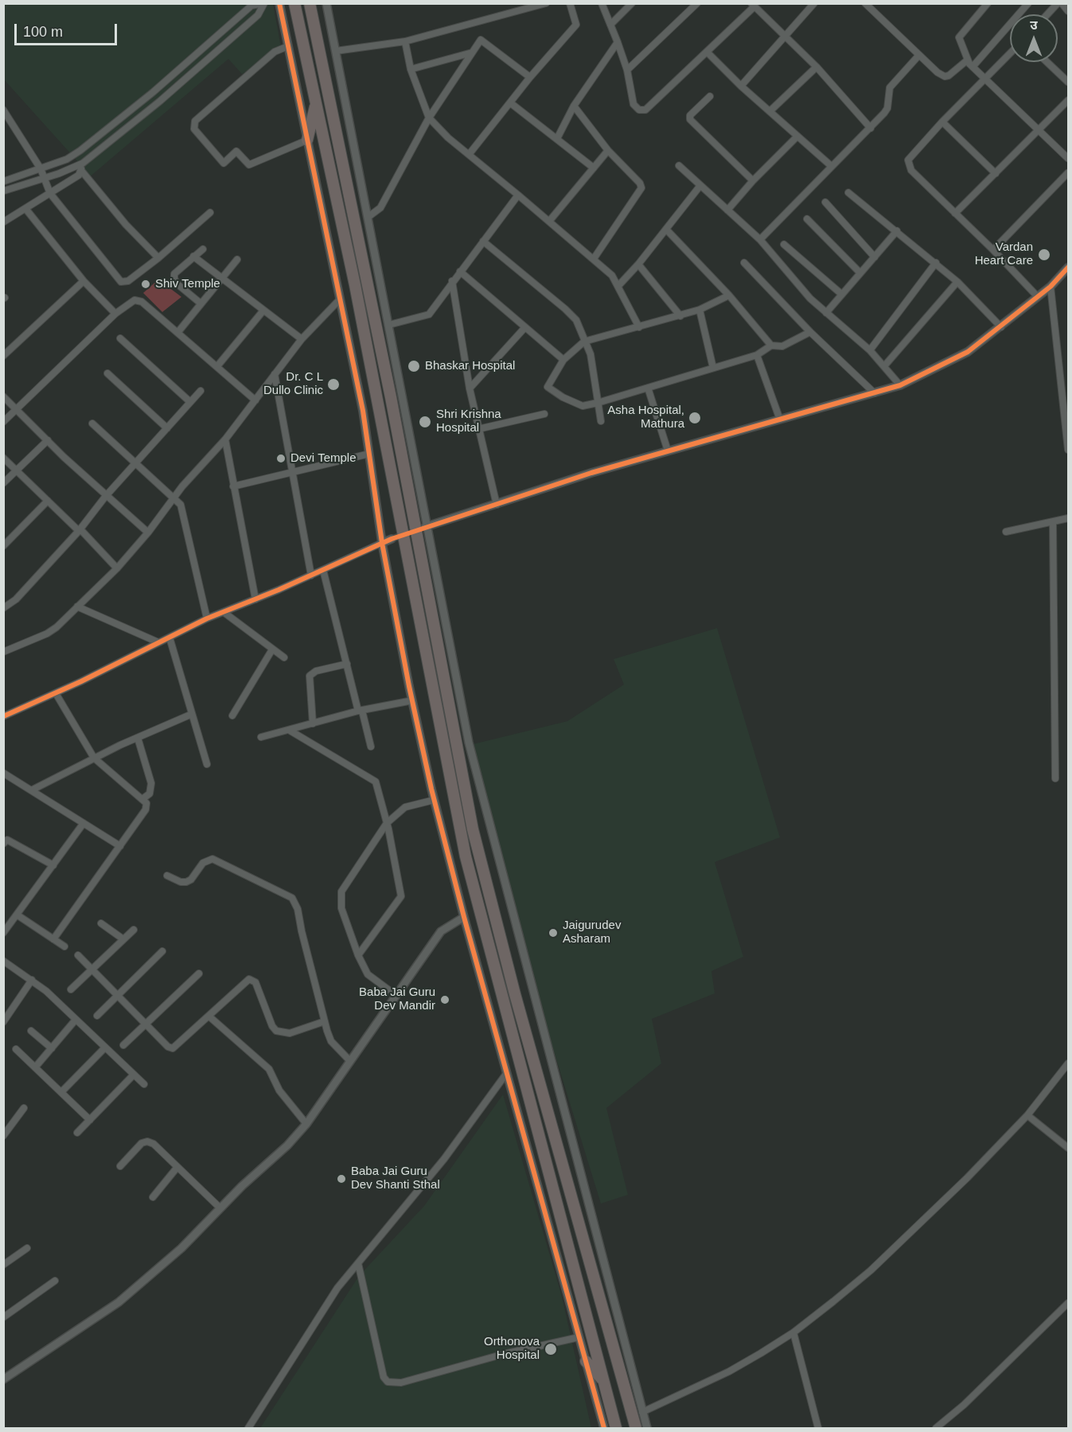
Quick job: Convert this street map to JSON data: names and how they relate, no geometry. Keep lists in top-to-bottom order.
{
  "places": [
    "Vardan Heart Care",
    "Shiv Temple",
    "Bhaskar Hospital",
    "Dr. C L Dullo Clinic",
    "Asha Hospital, Mathura",
    "Shri Krishna Hospital",
    "Devi Temple",
    "Jaigurudev Asharam",
    "Baba Jai Guru Dev Mandir",
    "Baba Jai Guru Dev Shanti Sthal",
    "Orthonova Hospital"
  ],
  "scale_bar": "100 m",
  "north": "top"
}
